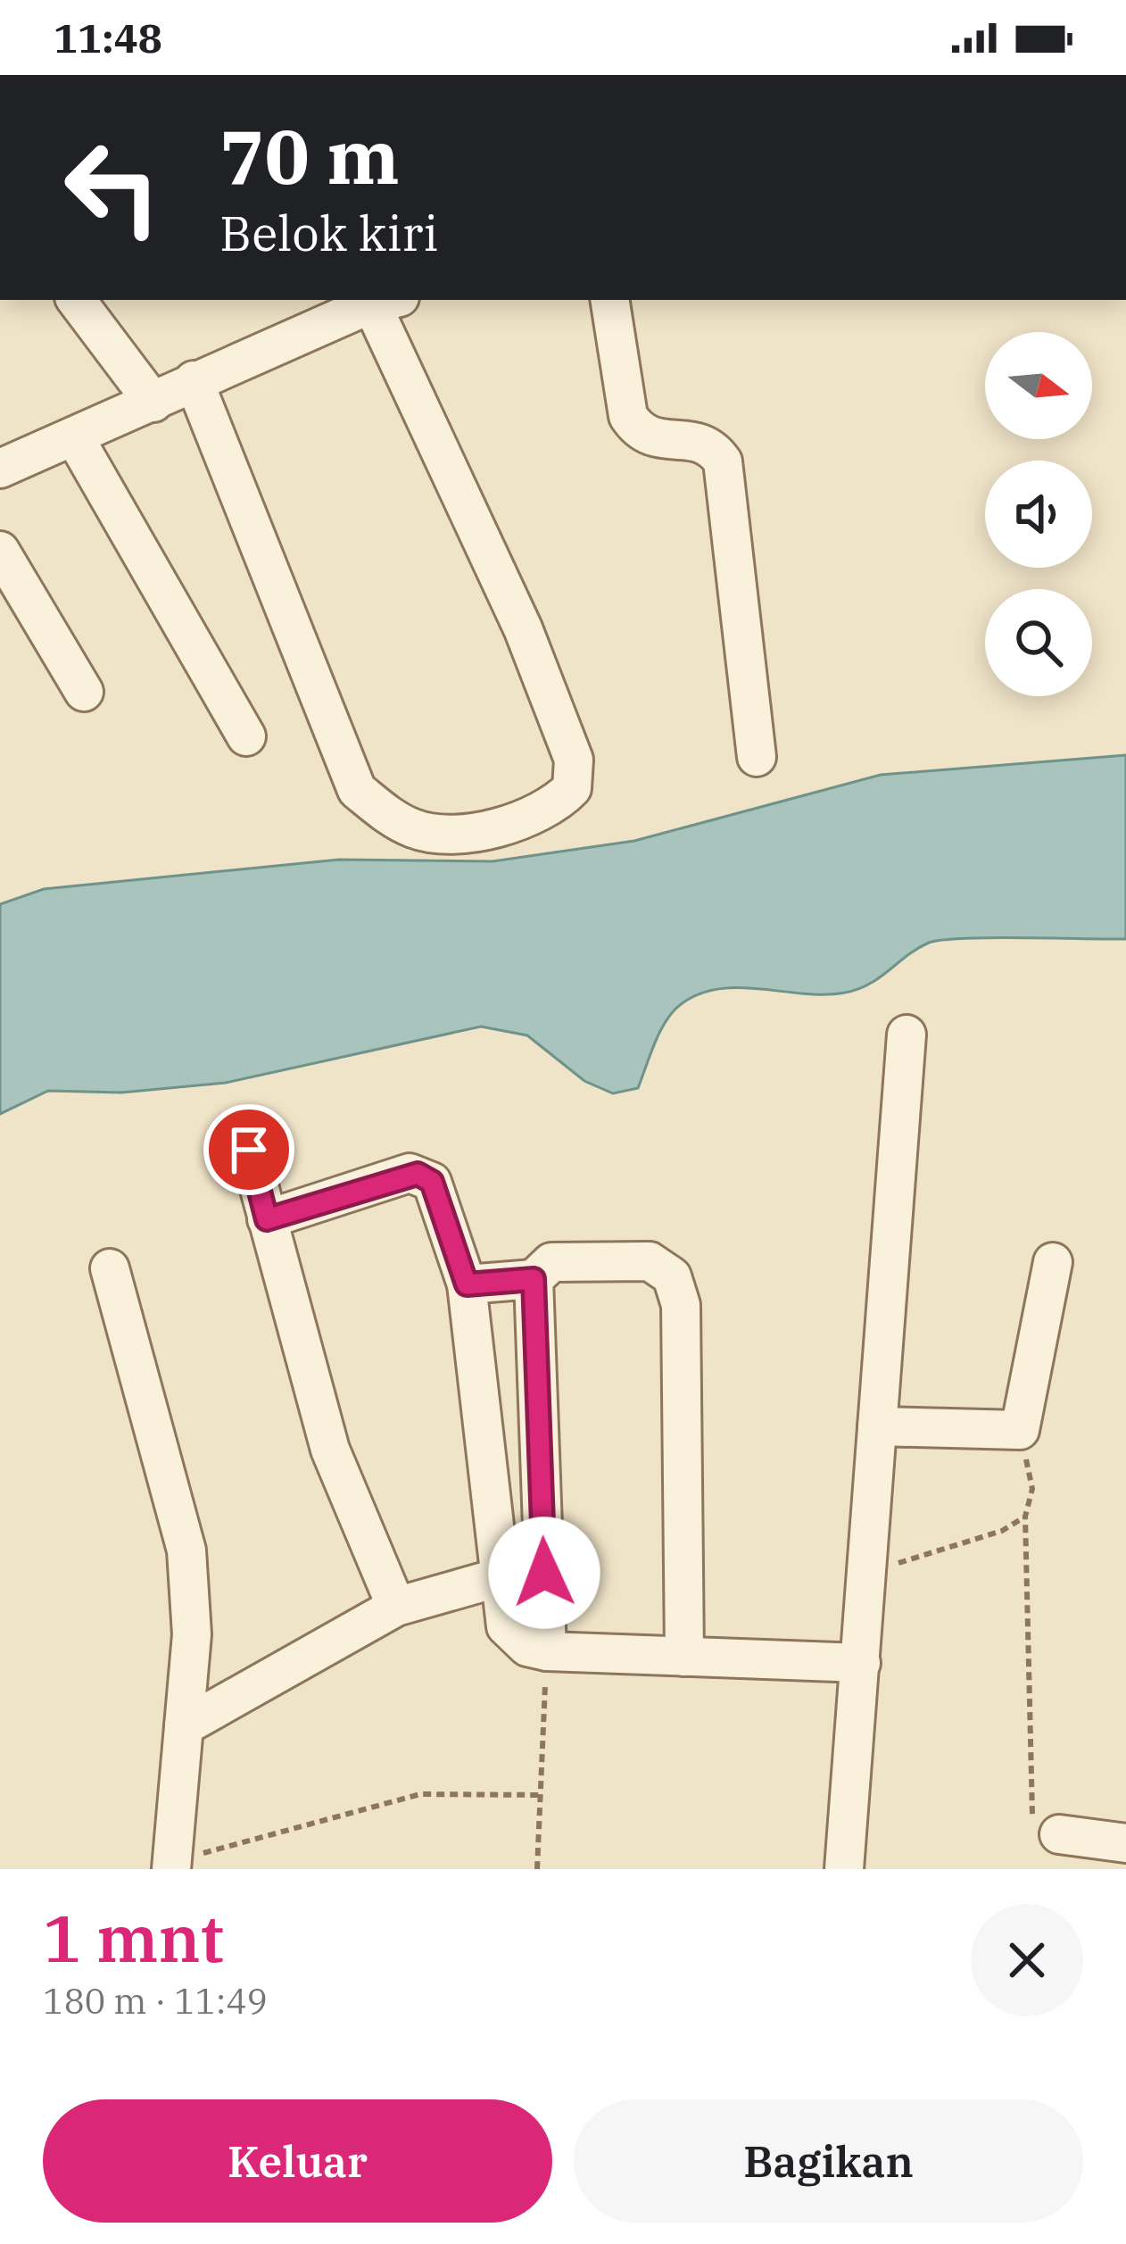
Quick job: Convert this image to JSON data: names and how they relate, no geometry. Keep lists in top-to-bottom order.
{
  "north": "right",
  "page": {
    "status": "11:48",
    "turn": ["70 m", "Belok kiri"],
    "heading": ["1 mnt", "180 m · 11:49"],
    "buttons": ["Keluar", "Bagikan"]
  }
}
